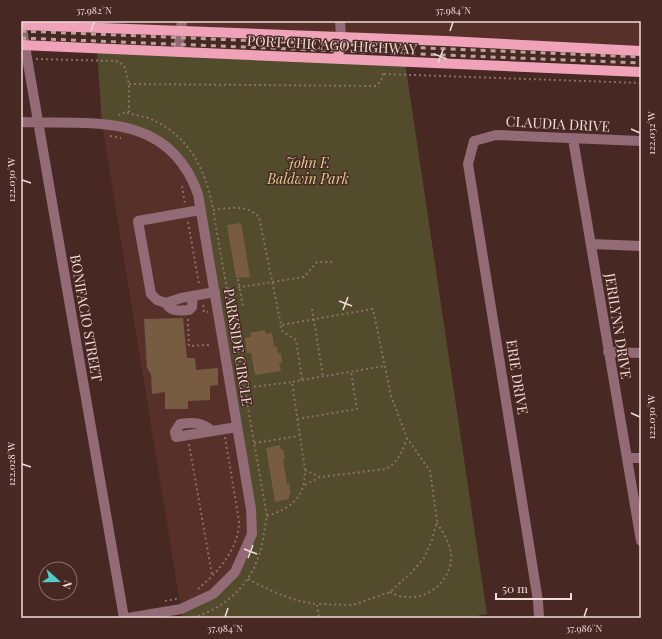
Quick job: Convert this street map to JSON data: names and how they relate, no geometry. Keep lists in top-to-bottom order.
{
  "streets": {
    "main road": ["PORT CHICAGO HIGHWAY"],
    "street": [
      "CLAUDIA DRIVE",
      "BONIFACIO STREET",
      "JERILYNN DRIVE",
      "PARKSIDE CIRCLE",
      "ERIE DRIVE"
    ]
  },
  "crossings": [
    ["PORT CHICAGO HIGHWAY", "BONIFACIO STREET"],
    ["CLAUDIA DRIVE", "JERILYNN DRIVE"],
    ["CLAUDIA DRIVE", "ERIE DRIVE"],
    ["BONIFACIO STREET", "PARKSIDE CIRCLE"]
  ],
  "parks": ["John F. Baldwin Park"],
  "scale_bar": "50 m",
  "north": "right",
  "coordinates": [
    "37.982°N",
    "37.984°N",
    "122.032°W",
    "122.030°W",
    "122.028°W",
    "37.986°N"
  ]
}
